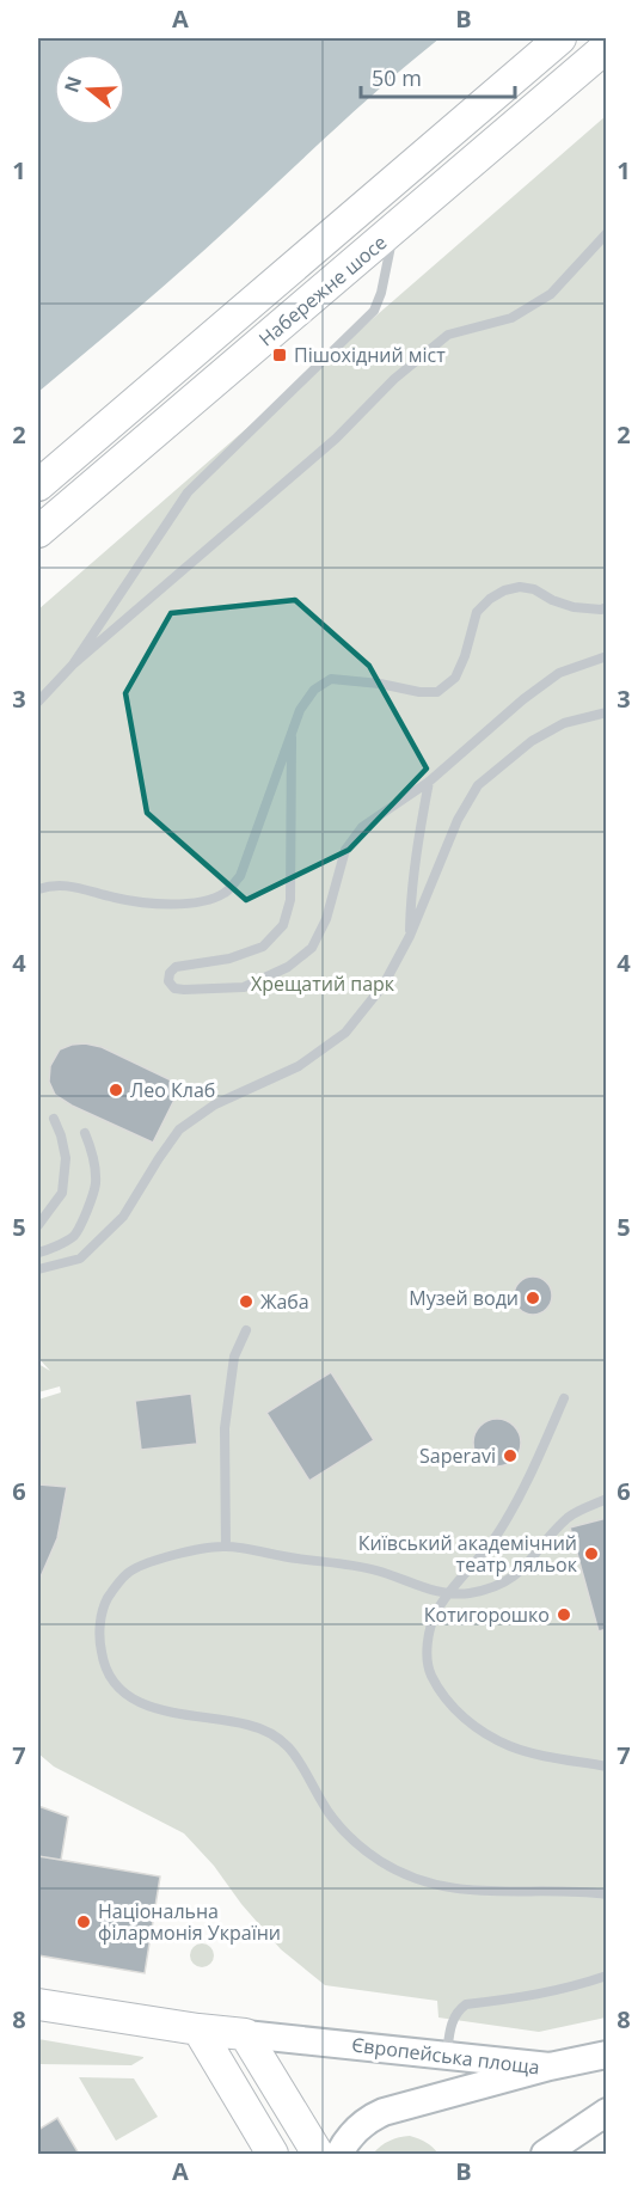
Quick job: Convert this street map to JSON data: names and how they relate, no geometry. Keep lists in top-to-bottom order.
{
  "streets": {
    "main road": ["Набережне шосе", "Європейська площа"]
  },
  "parks": ["Хрещатий парк"],
  "places": {
    "transit": ["Пішохідний міст"],
    "other": [
      "Лео Клаб",
      "Музей води",
      "Жаба",
      "Saperavi",
      "Київський академічний театр ляльок",
      "Котигорошко",
      "Національна філармонія України"
    ]
  },
  "scale_bar": "50 m",
  "north": "left",
  "grid": {
    "columns": ["A", "B"],
    "rows": [
      "1",
      "2",
      "3",
      "4",
      "5",
      "6",
      "7",
      "8"
    ]
  }
}
